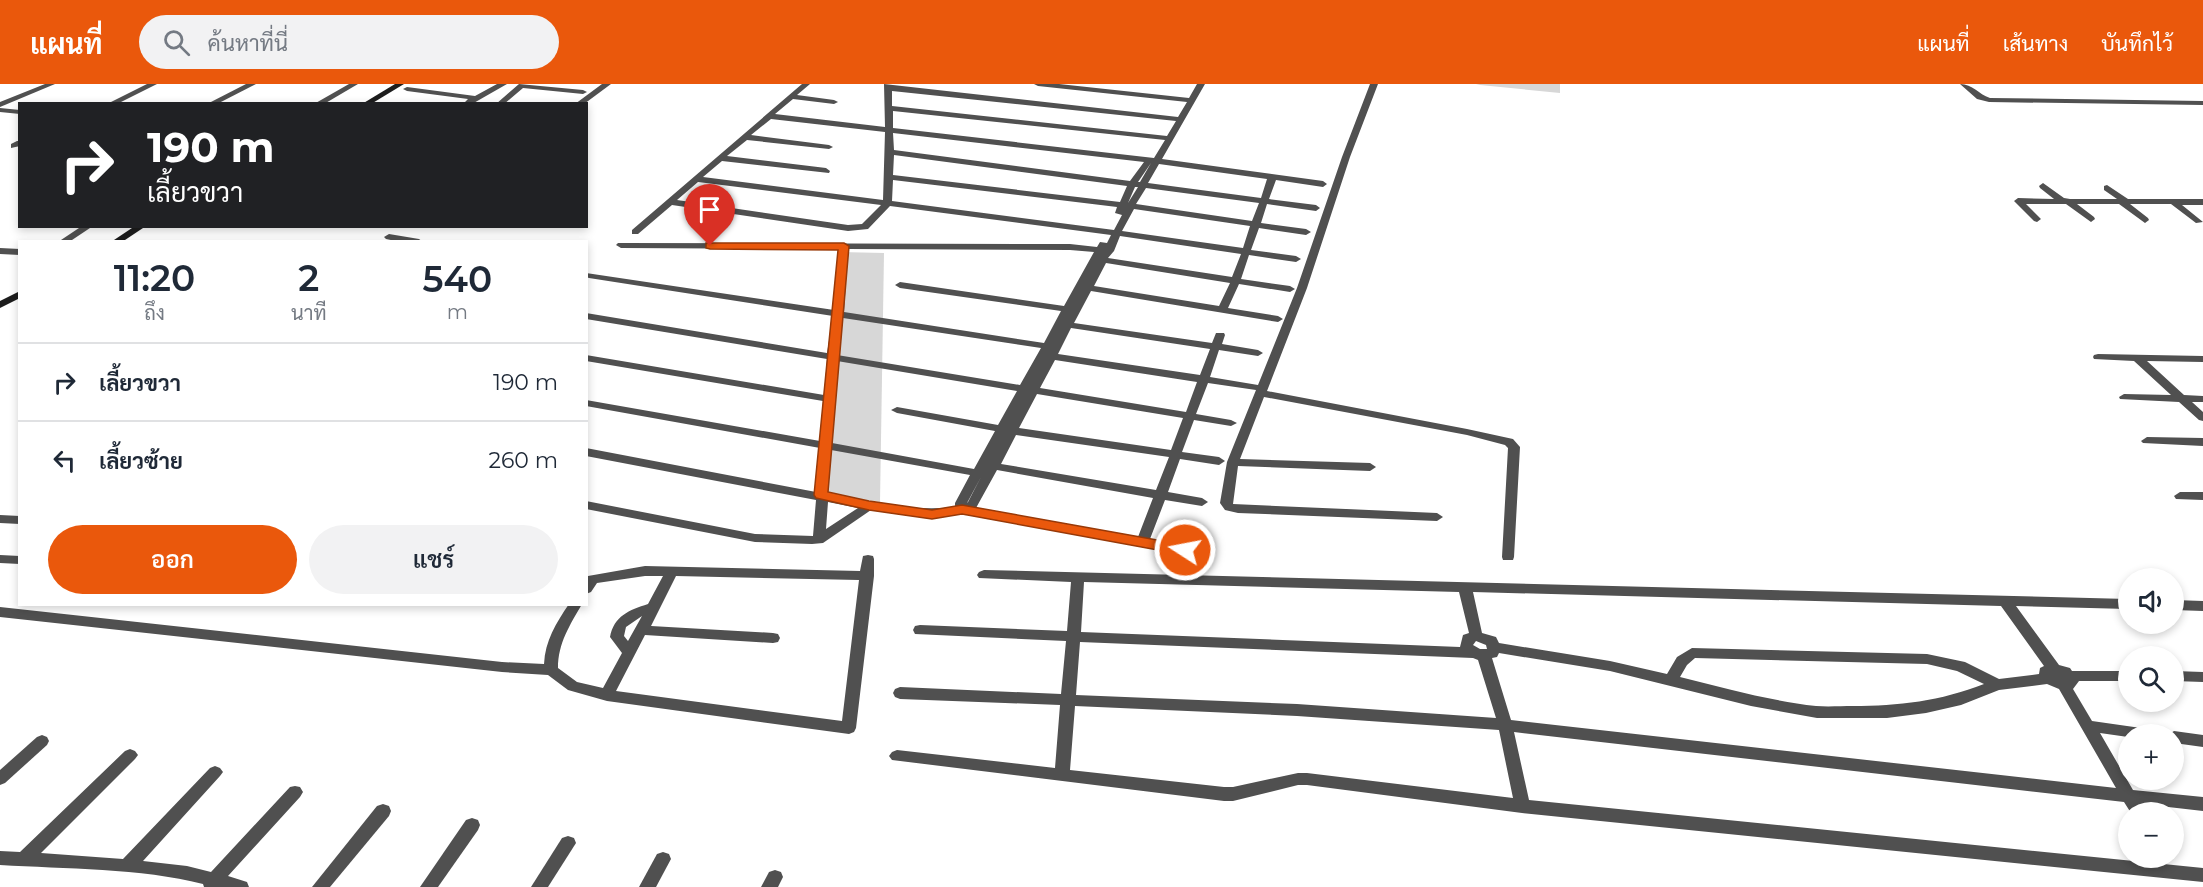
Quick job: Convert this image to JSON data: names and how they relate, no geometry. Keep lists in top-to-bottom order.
{
  "page": {
    "header": "แผนที่",
    "search": "ค้นหาที่นี่",
    "nav": ["แผนที่", "เส้นทาง", "บันทึกไว้"],
    "turn": ["190 m", "เลี้ยวขวา"],
    "eta": [
      "11:20",
      "ถึง",
      "2",
      "นาที",
      "540",
      "m"
    ],
    "list": [
      {
        "name": "เลี้ยวขวา",
        "value": "190 m"
      },
      {
        "name": "เลี้ยวซ้าย",
        "value": "260 m"
      }
    ],
    "buttons": ["ออก", "แชร์"],
    "map_buttons": ["+", "−"]
  }
}
